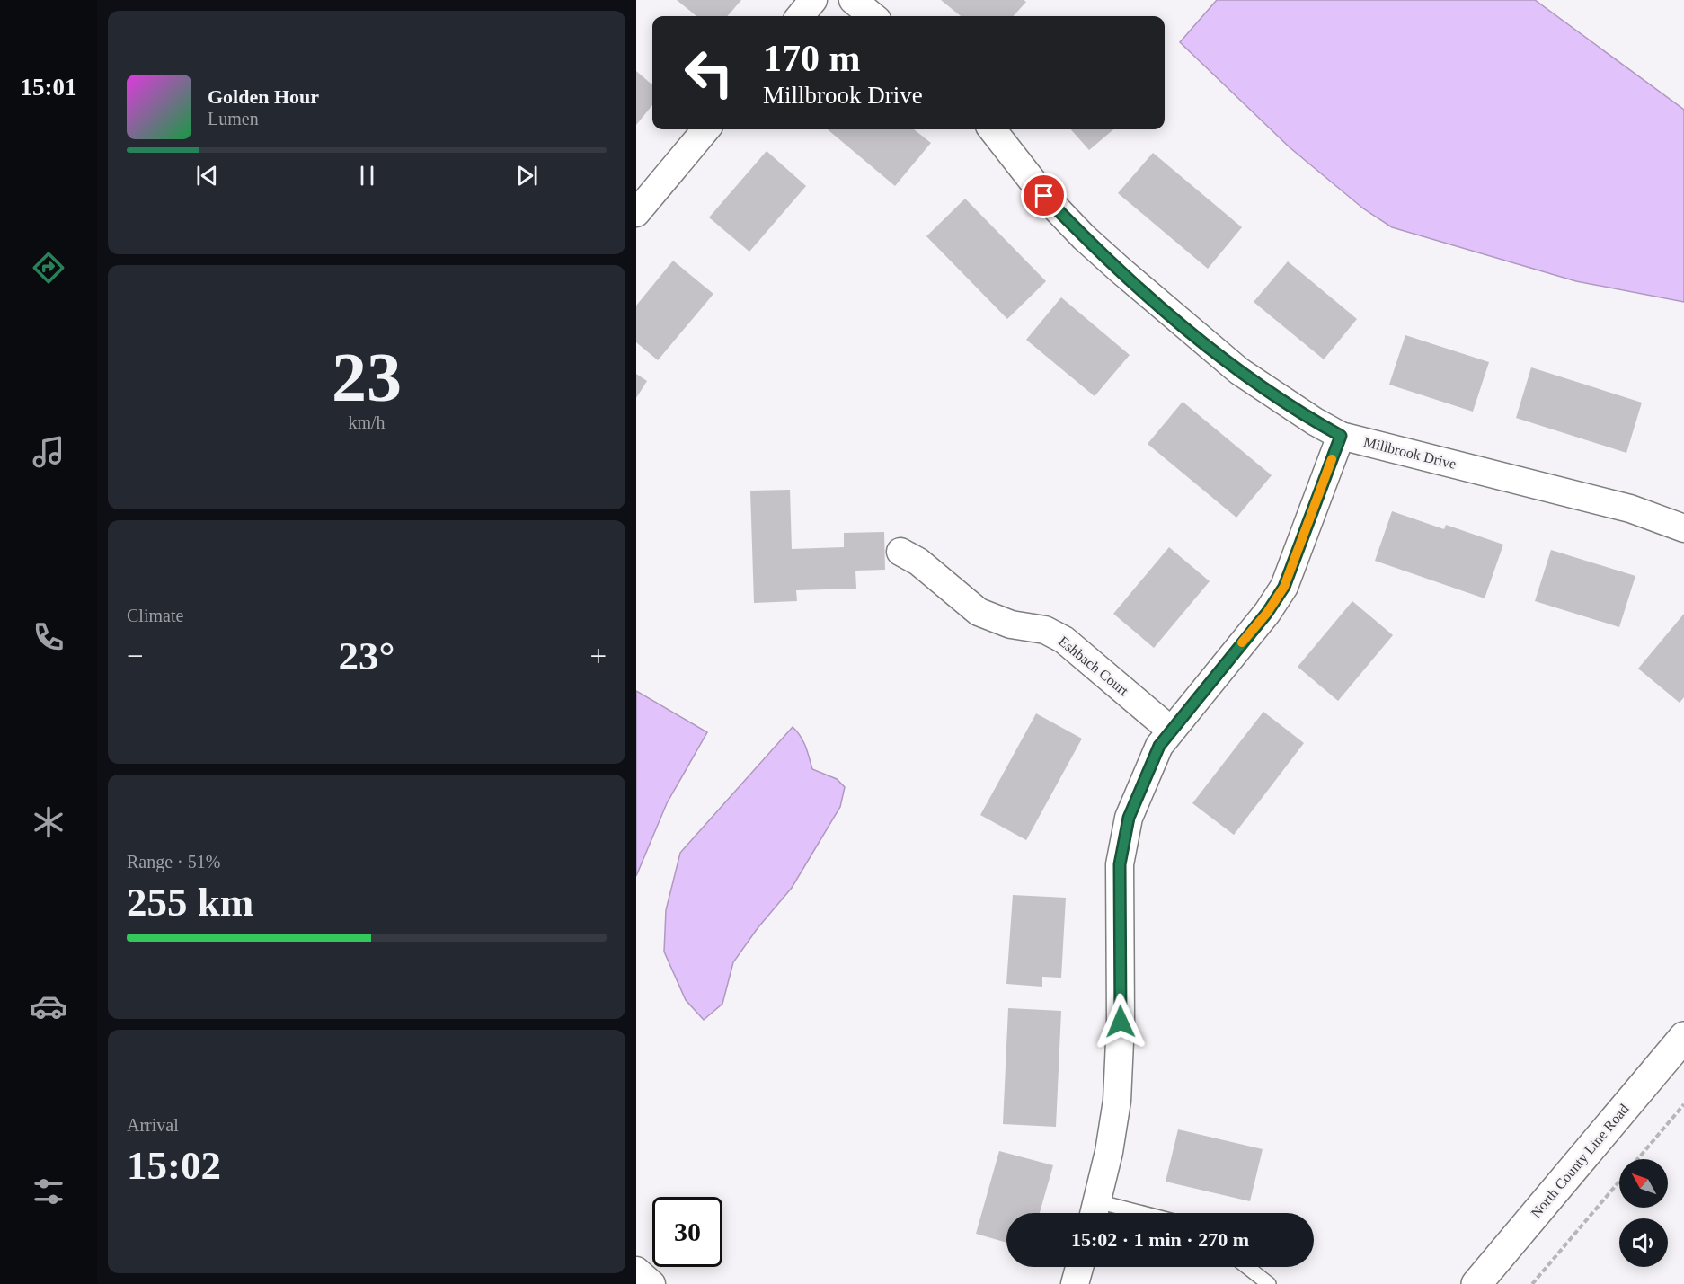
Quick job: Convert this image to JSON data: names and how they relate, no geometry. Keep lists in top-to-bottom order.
{
  "streets": {
    "street": ["Millbrook Drive", "Eshbach Court", "North County Line Road"]
  },
  "north": "top left",
  "page": {
    "tabs": "15:01",
    "turn": ["170 m", "Millbrook Drive"],
    "song": ["Golden Hour", "Lumen"],
    "tile": [
      ["23", "km/h"],
      "Climate",
      ["Range · 51%", "255 km"],
      ["Arrival", "15:02"]
    ],
    "heat": ["−", "23°", "+"],
    "limit": "30",
    "trip": "15:02 · 1 min · 270 m"
  }
}
